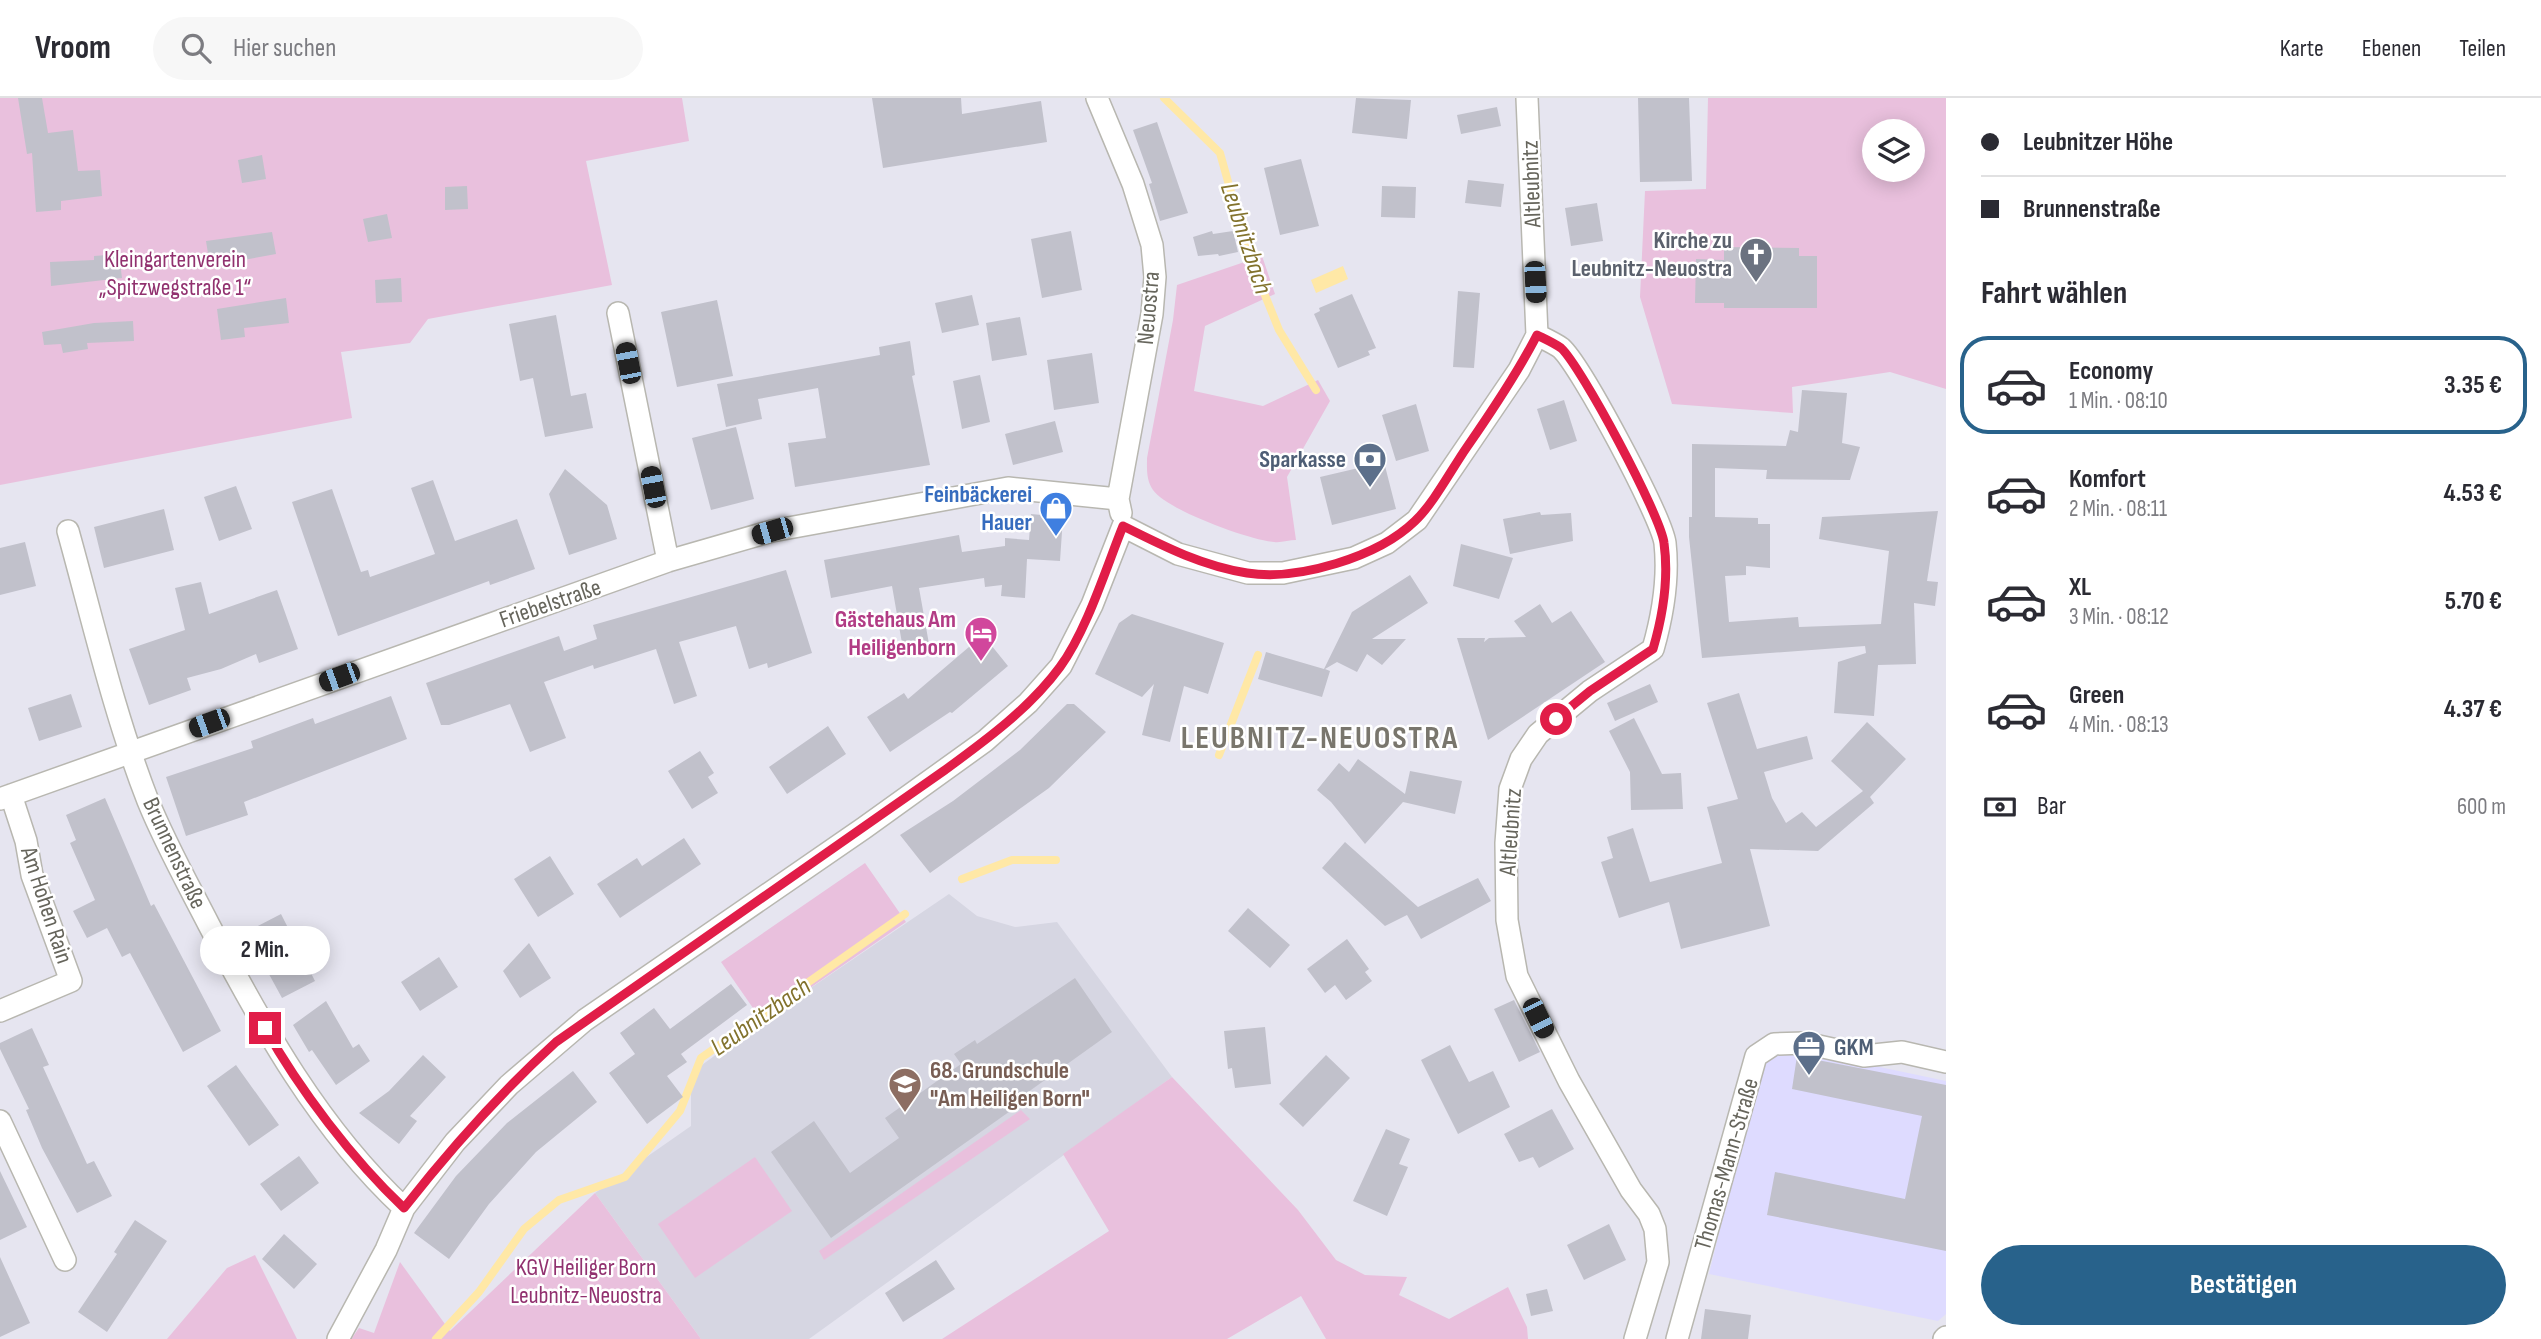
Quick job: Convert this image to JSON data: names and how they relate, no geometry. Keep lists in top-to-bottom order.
{
  "streets": {
    "street": [
      "Altleubnitz",
      "Neuostra",
      "Friebelstraße",
      "Brunnenstraße",
      "Am Hohen Rain",
      "Thomas-Mann-Straße"
    ]
  },
  "crossings": [
    ["Neuostra", "Friebelstraße"],
    ["Friebelstraße", "Brunnenstraße"],
    ["Friebelstraße", "Am Hohen Rain"]
  ],
  "districts": ["LEUBNITZ-NEUOSTRA"],
  "water": ["Leubnitzbach"],
  "parks": ["Kleingartenverein „Spitzwegstraße 1“", "KGV Heiliger Born Leubnitz-Neuostra"],
  "places": {
    "church": ["Kirche zu Leubnitz-Neuostra"],
    "bank": ["Sparkasse"],
    "shop": ["Feinbäckerei Hauer"],
    "hotel": ["Gästehaus Am Heiligenborn"],
    "office": ["GKM"],
    "school or university": ["68. Grundschule \"Am Heiligen Born\""]
  },
  "page": {
    "header": "Vroom",
    "search": "Hier suchen",
    "nav": ["Karte", "Ebenen", "Teilen"],
    "banner": ["Leubnitzer Höhe", "Brunnenstraße"],
    "heading": "Fahrt wählen",
    "list": [
      {
        "name": "Economy",
        "note": "1 Min. · 08:10",
        "value": "3.35 €"
      },
      {
        "name": "Komfort",
        "note": "2 Min. · 08:11",
        "value": "4.53 €"
      },
      {
        "name": "XL",
        "note": "3 Min. · 08:12",
        "value": "5.70 €"
      },
      {
        "name": "Green",
        "note": "4 Min. · 08:13",
        "value": "4.37 €"
      }
    ],
    "pay": ["Bar", "600 m"],
    "bubble": "2 Min.",
    "buttons": "Bestätigen"
  }
}
